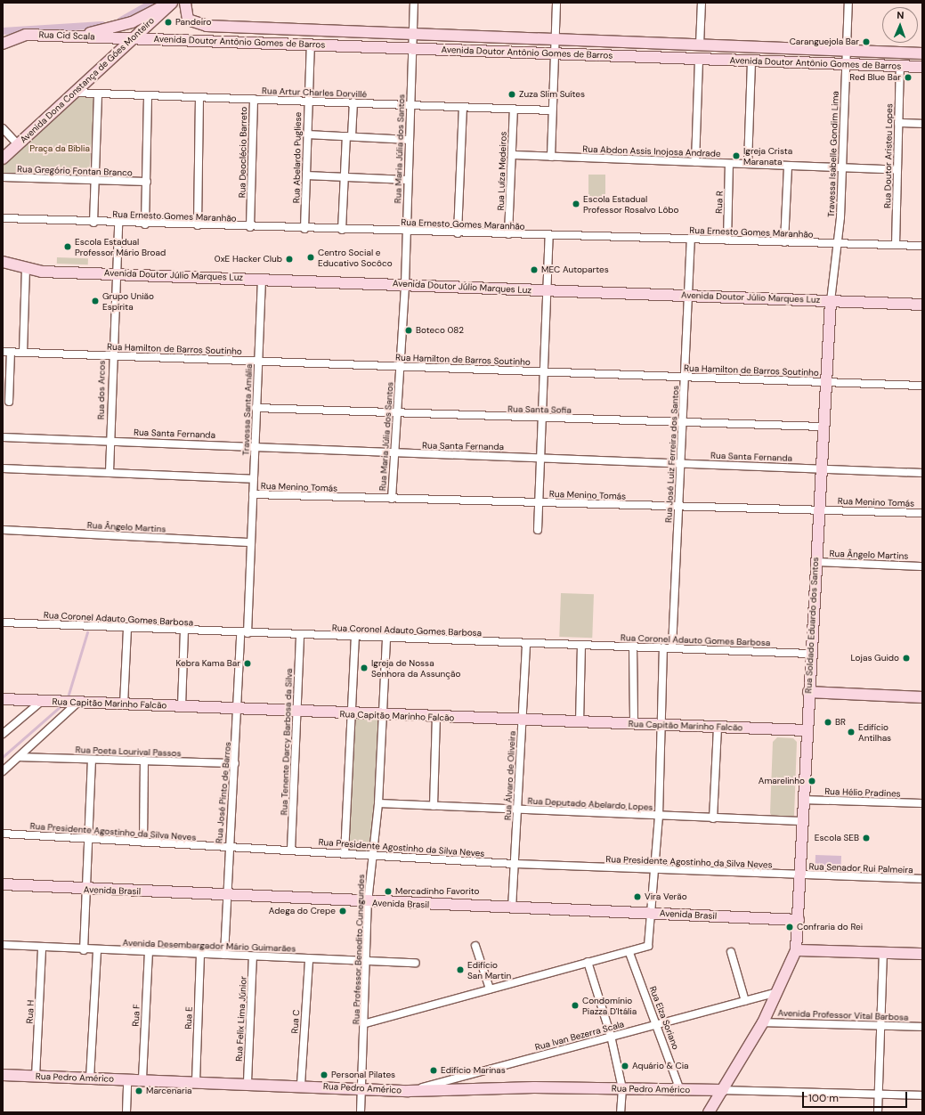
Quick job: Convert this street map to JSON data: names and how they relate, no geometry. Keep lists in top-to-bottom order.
{
  "streets": {
    "street": [
      "Rua Cid Scala",
      "Avenida Doutor Antônio Gomes de Barros",
      "Avenida Dona Constança de Góes Monteiro",
      "Rua Artur Charles Dorvillé",
      "Rua Maria Júlia dos Santos",
      "Rua Abdon Assis Inojosa Andrade",
      "Rua Deoclécio Barreto",
      "Travessa Isabelle Gondim Lima",
      "Rua Doutor Aristeu Lopes",
      "Rua Abelardo Pugliese",
      "Rua Gregório Fontan Branco",
      "Rua Luíza Medeiros",
      "Rua R",
      "Rua Ernesto Gomes Maranhão",
      "Avenida Doutor Júlio Marques Luz",
      "Rua Hamilton de Barros Soutinho",
      "Rua dos Arcos",
      "Travessa Santa Amália",
      "Rua Santa Sofia",
      "Rua Santa Fernanda",
      "Rua José Luiz Ferreira dos Santos",
      "Rua Menino Tomás",
      "Rua Ângelo Martins",
      "Rua Coronel Adauto Gomes Barbosa",
      "Rua Soldado Eduardo dos Santos",
      "Rua Capitão Marinho Falcão",
      "Rua Tenente Darcy Barbosa da Silva",
      "Rua Poeta Lourival Passos",
      "Rua Álvaro de Oliveira",
      "Rua José Pinto de Barros",
      "Rua Hélio Pradines",
      "Rua Deputado Abelardo Lopes",
      "Rua Presidente Agostinho da Silva Neves",
      "Rua Senador Rui Palmeira",
      "Avenida Brasil",
      "Avenida Desembargador Mário Guimarães",
      "Rua Professor Benedito Cunegundes",
      "Rua H",
      "Rua F",
      "Avenida Professor Vital Barbosa",
      "Rua E",
      "Rua Elza Soriano",
      "Rua Felix Lima Júnior",
      "Rua C",
      "Rua Ivan Bezerra Scala",
      "Rua Pedro Américo"
    ]
  },
  "crossings": [
    ["Rua Cid Scala", "Avenida Doutor Antônio Gomes de Barros"],
    ["Rua Cid Scala", "Avenida Dona Constança de Góes Monteiro"],
    ["Avenida Doutor Antônio Gomes de Barros", "Avenida Dona Constança de Góes Monteiro"],
    ["Avenida Doutor Antônio Gomes de Barros", "Rua Maria Júlia dos Santos"],
    ["Avenida Doutor Antônio Gomes de Barros", "Travessa Isabelle Gondim Lima"],
    ["Avenida Doutor Antônio Gomes de Barros", "Rua Doutor Aristeu Lopes"],
    ["Avenida Doutor Antônio Gomes de Barros", "Rua Abelardo Pugliese"],
    ["Avenida Dona Constança de Góes Monteiro", "Rua Artur Charles Dorvillé"],
    ["Rua Artur Charles Dorvillé", "Rua Maria Júlia dos Santos"],
    ["Rua Artur Charles Dorvillé", "Rua Deoclécio Barreto"],
    ["Rua Artur Charles Dorvillé", "Rua Abelardo Pugliese"],
    ["Rua Artur Charles Dorvillé", "Rua Luíza Medeiros"],
    ["Rua Maria Júlia dos Santos", "Rua Ernesto Gomes Maranhão"],
    ["Rua Maria Júlia dos Santos", "Avenida Doutor Júlio Marques Luz"],
    ["Rua Maria Júlia dos Santos", "Rua Hamilton de Barros Soutinho"],
    ["Rua Maria Júlia dos Santos", "Rua Santa Sofia"],
    ["Rua Maria Júlia dos Santos", "Rua Santa Fernanda"],
    ["Rua Maria Júlia dos Santos", "Rua Menino Tomás"],
    ["Rua Abdon Assis Inojosa Andrade", "Travessa Isabelle Gondim Lima"],
    ["Rua Abdon Assis Inojosa Andrade", "Rua Doutor Aristeu Lopes"],
    ["Rua Abdon Assis Inojosa Andrade", "Rua Luíza Medeiros"],
    ["Rua Abdon Assis Inojosa Andrade", "Rua R"],
    ["Rua Deoclécio Barreto", "Rua Ernesto Gomes Maranhão"],
    ["Travessa Isabelle Gondim Lima", "Rua Ernesto Gomes Maranhão"],
    ["Travessa Isabelle Gondim Lima", "Avenida Doutor Júlio Marques Luz"],
    ["Travessa Isabelle Gondim Lima", "Rua Soldado Eduardo dos Santos"],
    ["Rua Doutor Aristeu Lopes", "Rua Ernesto Gomes Maranhão"],
    ["Rua Abelardo Pugliese", "Rua Ernesto Gomes Maranhão"],
    ["Rua Luíza Medeiros", "Rua Ernesto Gomes Maranhão"],
    ["Rua R", "Rua Ernesto Gomes Maranhão"],
    ["Rua Ernesto Gomes Maranhão", "Rua dos Arcos"],
    ["Rua Ernesto Gomes Maranhão", "Rua José Luiz Ferreira dos Santos"],
    ["Avenida Doutor Júlio Marques Luz", "Rua dos Arcos"],
    ["Avenida Doutor Júlio Marques Luz", "Travessa Santa Amália"],
    ["Avenida Doutor Júlio Marques Luz", "Rua José Luiz Ferreira dos Santos"],
    ["Avenida Doutor Júlio Marques Luz", "Rua Soldado Eduardo dos Santos"],
    ["Rua Hamilton de Barros Soutinho", "Rua dos Arcos"],
    ["Rua Hamilton de Barros Soutinho", "Travessa Santa Amália"],
    ["Rua Hamilton de Barros Soutinho", "Rua José Luiz Ferreira dos Santos"],
    ["Rua Hamilton de Barros Soutinho", "Rua Soldado Eduardo dos Santos"],
    ["Rua dos Arcos", "Rua Santa Fernanda"],
    ["Rua dos Arcos", "Rua Menino Tomás"],
    ["Travessa Santa Amália", "Rua Santa Sofia"],
    ["Travessa Santa Amália", "Rua Santa Fernanda"],
    ["Travessa Santa Amália", "Rua Menino Tomás"],
    ["Travessa Santa Amália", "Rua Ângelo Martins"],
    ["Travessa Santa Amália", "Rua José Pinto de Barros"],
    ["Rua Santa Sofia", "Rua José Luiz Ferreira dos Santos"],
    ["Rua Santa Sofia", "Rua Soldado Eduardo dos Santos"],
    ["Rua Santa Fernanda", "Rua José Luiz Ferreira dos Santos"],
    ["Rua Santa Fernanda", "Rua Soldado Eduardo dos Santos"],
    ["Rua José Luiz Ferreira dos Santos", "Rua Menino Tomás"],
    ["Rua José Luiz Ferreira dos Santos", "Rua Coronel Adauto Gomes Barbosa"],
    ["Rua Menino Tomás", "Rua Soldado Eduardo dos Santos"],
    ["Rua Ângelo Martins", "Rua Soldado Eduardo dos Santos"],
    ["Rua Ângelo Martins", "Rua José Pinto de Barros"],
    ["Rua Coronel Adauto Gomes Barbosa", "Rua Soldado Eduardo dos Santos"],
    ["Rua Coronel Adauto Gomes Barbosa", "Rua Tenente Darcy Barbosa da Silva"],
    ["Rua Coronel Adauto Gomes Barbosa", "Rua Álvaro de Oliveira"],
    ["Rua Coronel Adauto Gomes Barbosa", "Rua José Pinto de Barros"],
    ["Rua Coronel Adauto Gomes Barbosa", "Rua Professor Benedito Cunegundes"],
    ["Rua Soldado Eduardo dos Santos", "Rua Capitão Marinho Falcão"],
    ["Rua Soldado Eduardo dos Santos", "Rua Hélio Pradines"],
    ["Rua Soldado Eduardo dos Santos", "Rua Deputado Abelardo Lopes"],
    ["Rua Soldado Eduardo dos Santos", "Rua Presidente Agostinho da Silva Neves"],
    ["Rua Soldado Eduardo dos Santos", "Rua Senador Rui Palmeira"],
    ["Rua Soldado Eduardo dos Santos", "Avenida Brasil"],
    ["Rua Capitão Marinho Falcão", "Rua Tenente Darcy Barbosa da Silva"],
    ["Rua Capitão Marinho Falcão", "Rua Álvaro de Oliveira"],
    ["Rua Capitão Marinho Falcão", "Rua José Pinto de Barros"],
    ["Rua Capitão Marinho Falcão", "Rua Professor Benedito Cunegundes"],
    ["Rua Tenente Darcy Barbosa da Silva", "Rua Presidente Agostinho da Silva Neves"],
    ["Rua Poeta Lourival Passos", "Rua José Pinto de Barros"],
    ["Rua Álvaro de Oliveira", "Rua Deputado Abelardo Lopes"],
    ["Rua Álvaro de Oliveira", "Rua Presidente Agostinho da Silva Neves"],
    ["Rua Álvaro de Oliveira", "Avenida Brasil"],
    ["Rua José Pinto de Barros", "Rua Presidente Agostinho da Silva Neves"],
    ["Rua José Pinto de Barros", "Avenida Brasil"],
    ["Rua José Pinto de Barros", "Avenida Desembargador Mário Guimarães"],
    ["Rua Deputado Abelardo Lopes", "Rua Professor Benedito Cunegundes"],
    ["Rua Presidente Agostinho da Silva Neves", "Rua Senador Rui Palmeira"],
    ["Rua Presidente Agostinho da Silva Neves", "Rua Professor Benedito Cunegundes"],
    ["Avenida Brasil", "Rua Professor Benedito Cunegundes"],
    ["Avenida Desembargador Mário Guimarães", "Rua Professor Benedito Cunegundes"],
    ["Avenida Desembargador Mário Guimarães", "Rua H"],
    ["Avenida Desembargador Mário Guimarães", "Rua F"],
    ["Avenida Desembargador Mário Guimarães", "Rua E"],
    ["Avenida Desembargador Mário Guimarães", "Rua Felix Lima Júnior"],
    ["Avenida Desembargador Mário Guimarães", "Rua C"],
    ["Rua Professor Benedito Cunegundes", "Rua Pedro Américo"],
    ["Rua H", "Rua Pedro Américo"],
    ["Rua F", "Rua Pedro Américo"],
    ["Rua E", "Rua Pedro Américo"],
    ["Rua Elza Soriano", "Rua Ivan Bezerra Scala"],
    ["Rua Elza Soriano", "Rua Pedro Américo"],
    ["Rua Felix Lima Júnior", "Rua Pedro Américo"],
    ["Rua C", "Rua Pedro Américo"],
    ["Rua Ivan Bezerra Scala", "Rua Pedro Américo"]
  ],
  "parks": ["Praça da Bíblia"],
  "places": [
    "Pandeiro",
    "Caranguejola Bar",
    "Red Blue Bar",
    "Zuza Slim Suítes",
    "Igreja Crista Maranata",
    "Escola Estadual Professor Rosalvo Lôbo",
    "Escola Estadual Professor Mário Broad",
    "Centro Social e Educativo Socôco",
    "0xE Hacker Club",
    "MEC Autopartes",
    "Grupo União Espírita",
    "Boteco 082",
    "Lojas Guido",
    "Kebra Kama Bar",
    "Igreja de Nossa Senhora da Assunção",
    "BR",
    "Edifício Antilhas",
    "Amarelinho",
    "Escola SEB",
    "Mercadinho Favorito",
    "Vira Verão",
    "Adega do Crepe",
    "Confraria do Rei",
    "Edifício San Martin",
    "Condomínio Piazza D'Itália",
    "Aquário & Cia",
    "Edifício Marinas",
    "Personal Pilates",
    "Marcenaria"
  ],
  "scale_bar": "100 m",
  "north": "top"
}
